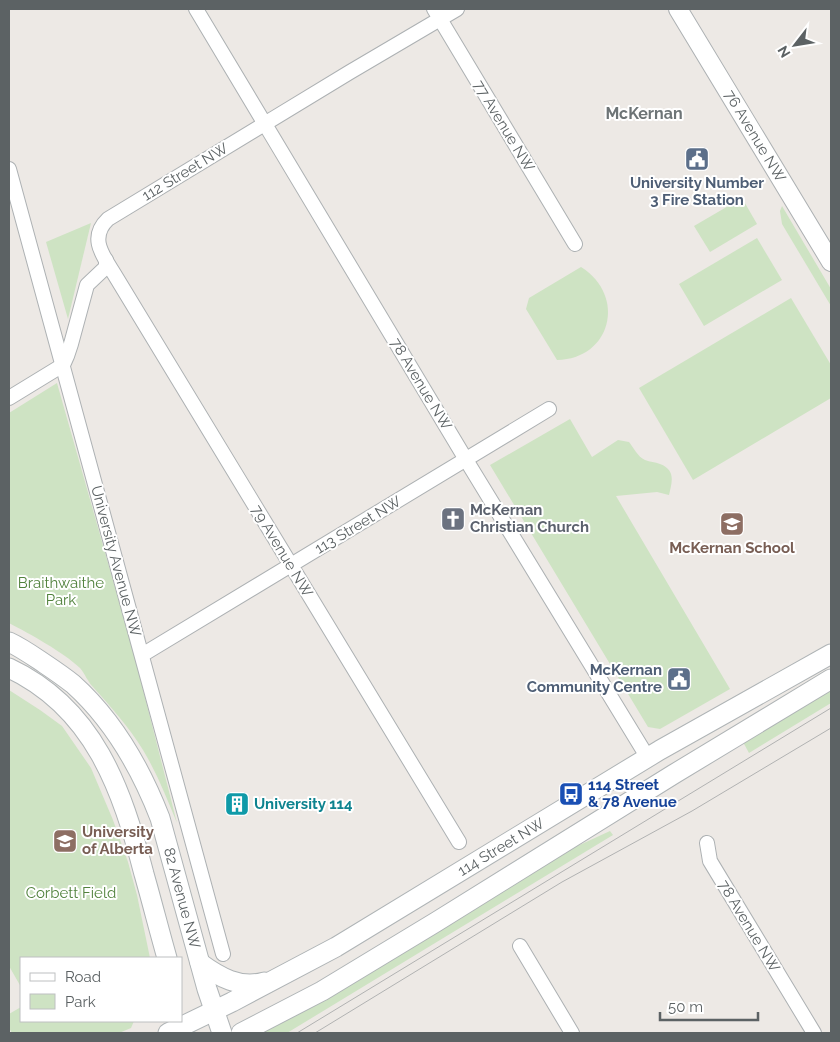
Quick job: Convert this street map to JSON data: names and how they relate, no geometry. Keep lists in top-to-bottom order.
{
  "streets": {
    "main road": ["114 Street NW", "82 Avenue NW"],
    "street": [
      "77 Avenue NW",
      "76 Avenue NW",
      "112 Street NW",
      "78 Avenue NW",
      "113 Street NW",
      "79 Avenue NW",
      "University Avenue NW"
    ]
  },
  "crossings": [
    ["77 Avenue NW", "112 Street NW"],
    ["112 Street NW", "78 Avenue NW"],
    ["112 Street NW", "79 Avenue NW"],
    ["78 Avenue NW", "113 Street NW"],
    ["78 Avenue NW", "114 Street NW"],
    ["113 Street NW", "79 Avenue NW"],
    ["113 Street NW", "University Avenue NW"],
    ["114 Street NW", "82 Avenue NW"]
  ],
  "districts": ["McKernan"],
  "parks": ["Braithwaithe Park", "Corbett Field"],
  "places": {
    "public building": ["University Number 3 Fire Station", "McKernan Community Centre"],
    "church": ["McKernan Christian Church"],
    "school or university": ["McKernan School", "University of Alberta"],
    "bus stop": ["114 Street & 78 Avenue"],
    "building": ["University 114"]
  },
  "legend": ["Road", "Park"],
  "scale_bar": "50 m",
  "north": "bottom left"
}
